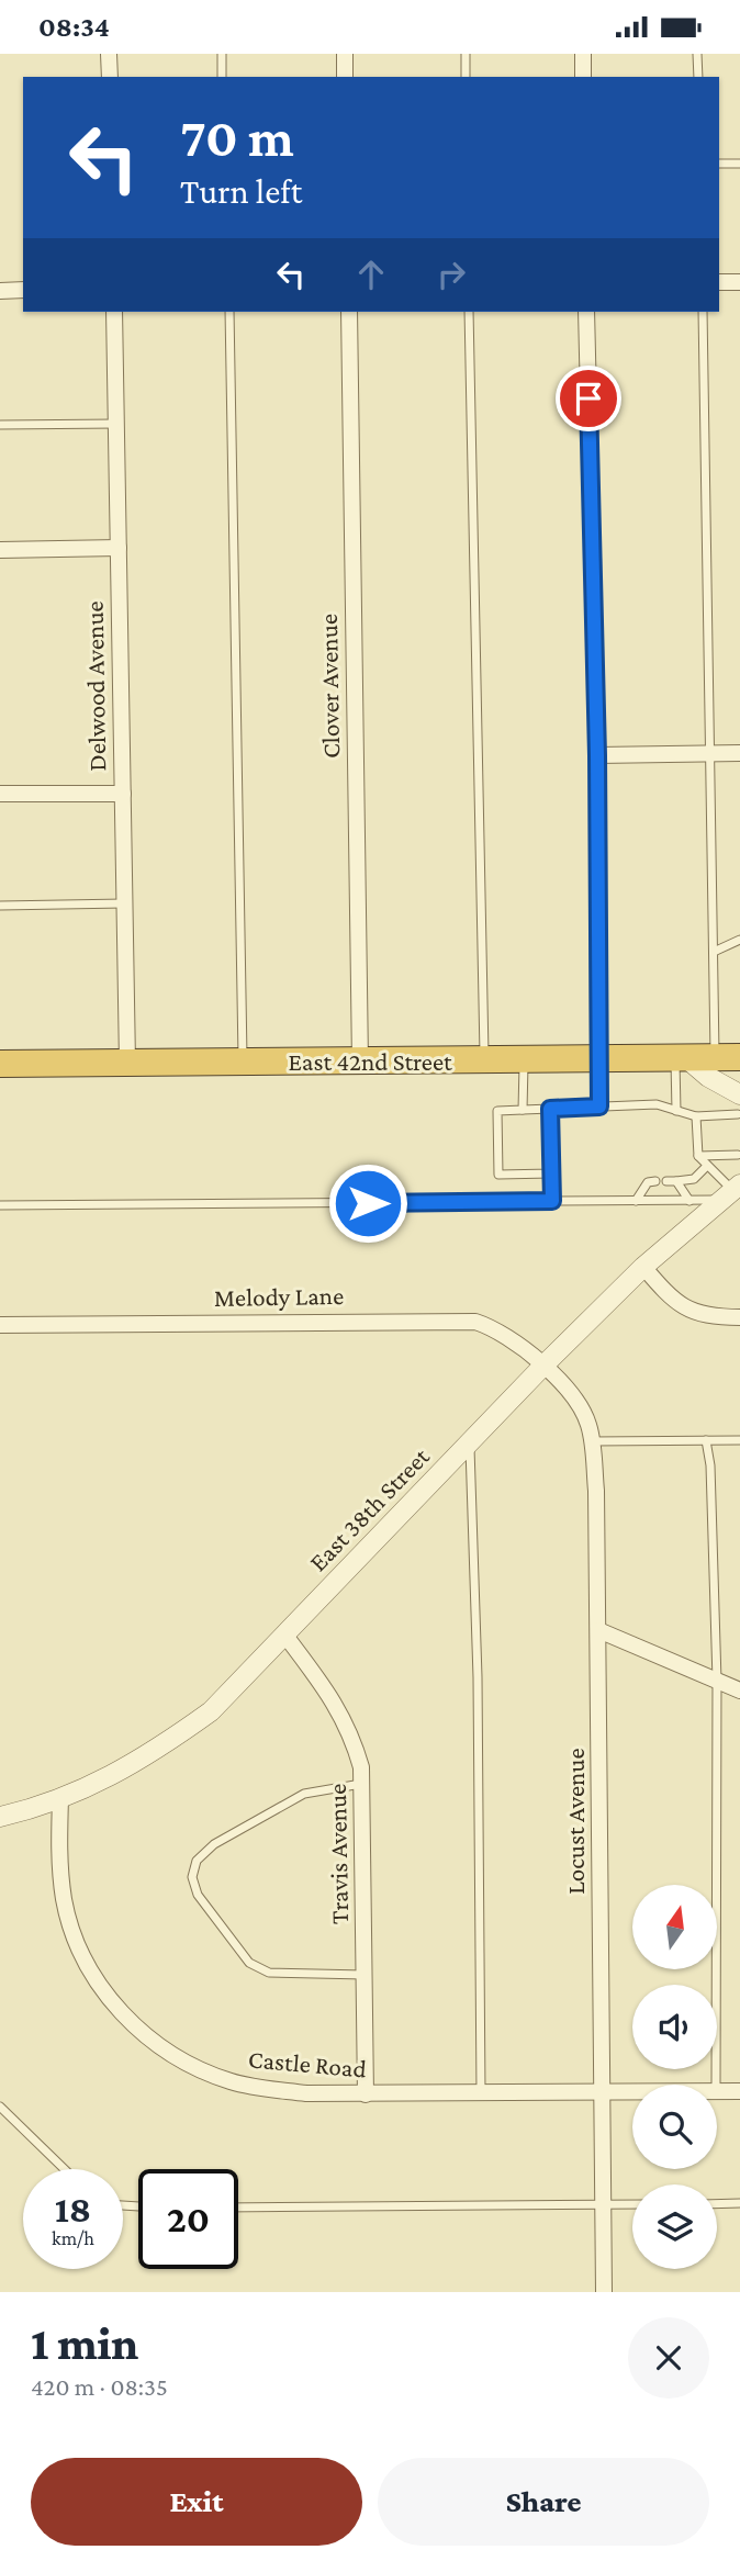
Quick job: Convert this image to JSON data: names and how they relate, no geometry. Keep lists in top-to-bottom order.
{
  "streets": {
    "highway": ["East 42nd Street"],
    "street": [
      "Delwood Avenue",
      "Clover Avenue",
      "Melody Lane",
      "East 38th Street",
      "Locust Avenue",
      "Travis Avenue",
      "Castle Road"
    ]
  },
  "crossings": [
    ["Delwood Avenue", "East 42nd Street"],
    ["Clover Avenue", "East 42nd Street"],
    ["Melody Lane", "East 38th Street"],
    ["Melody Lane", "Locust Avenue"],
    ["East 38th Street", "Locust Avenue"],
    ["East 38th Street", "Travis Avenue"],
    ["East 38th Street", "Castle Road"],
    ["Locust Avenue", "Castle Road"],
    ["Travis Avenue", "Castle Road"]
  ],
  "north": "top",
  "page": {
    "status": "08:34",
    "turn": ["70 m", "Turn left"],
    "speed": "18 km/h",
    "limit": "20",
    "heading": ["1 min", "420 m · 08:35"],
    "buttons": ["Exit", "Share"]
  }
}
